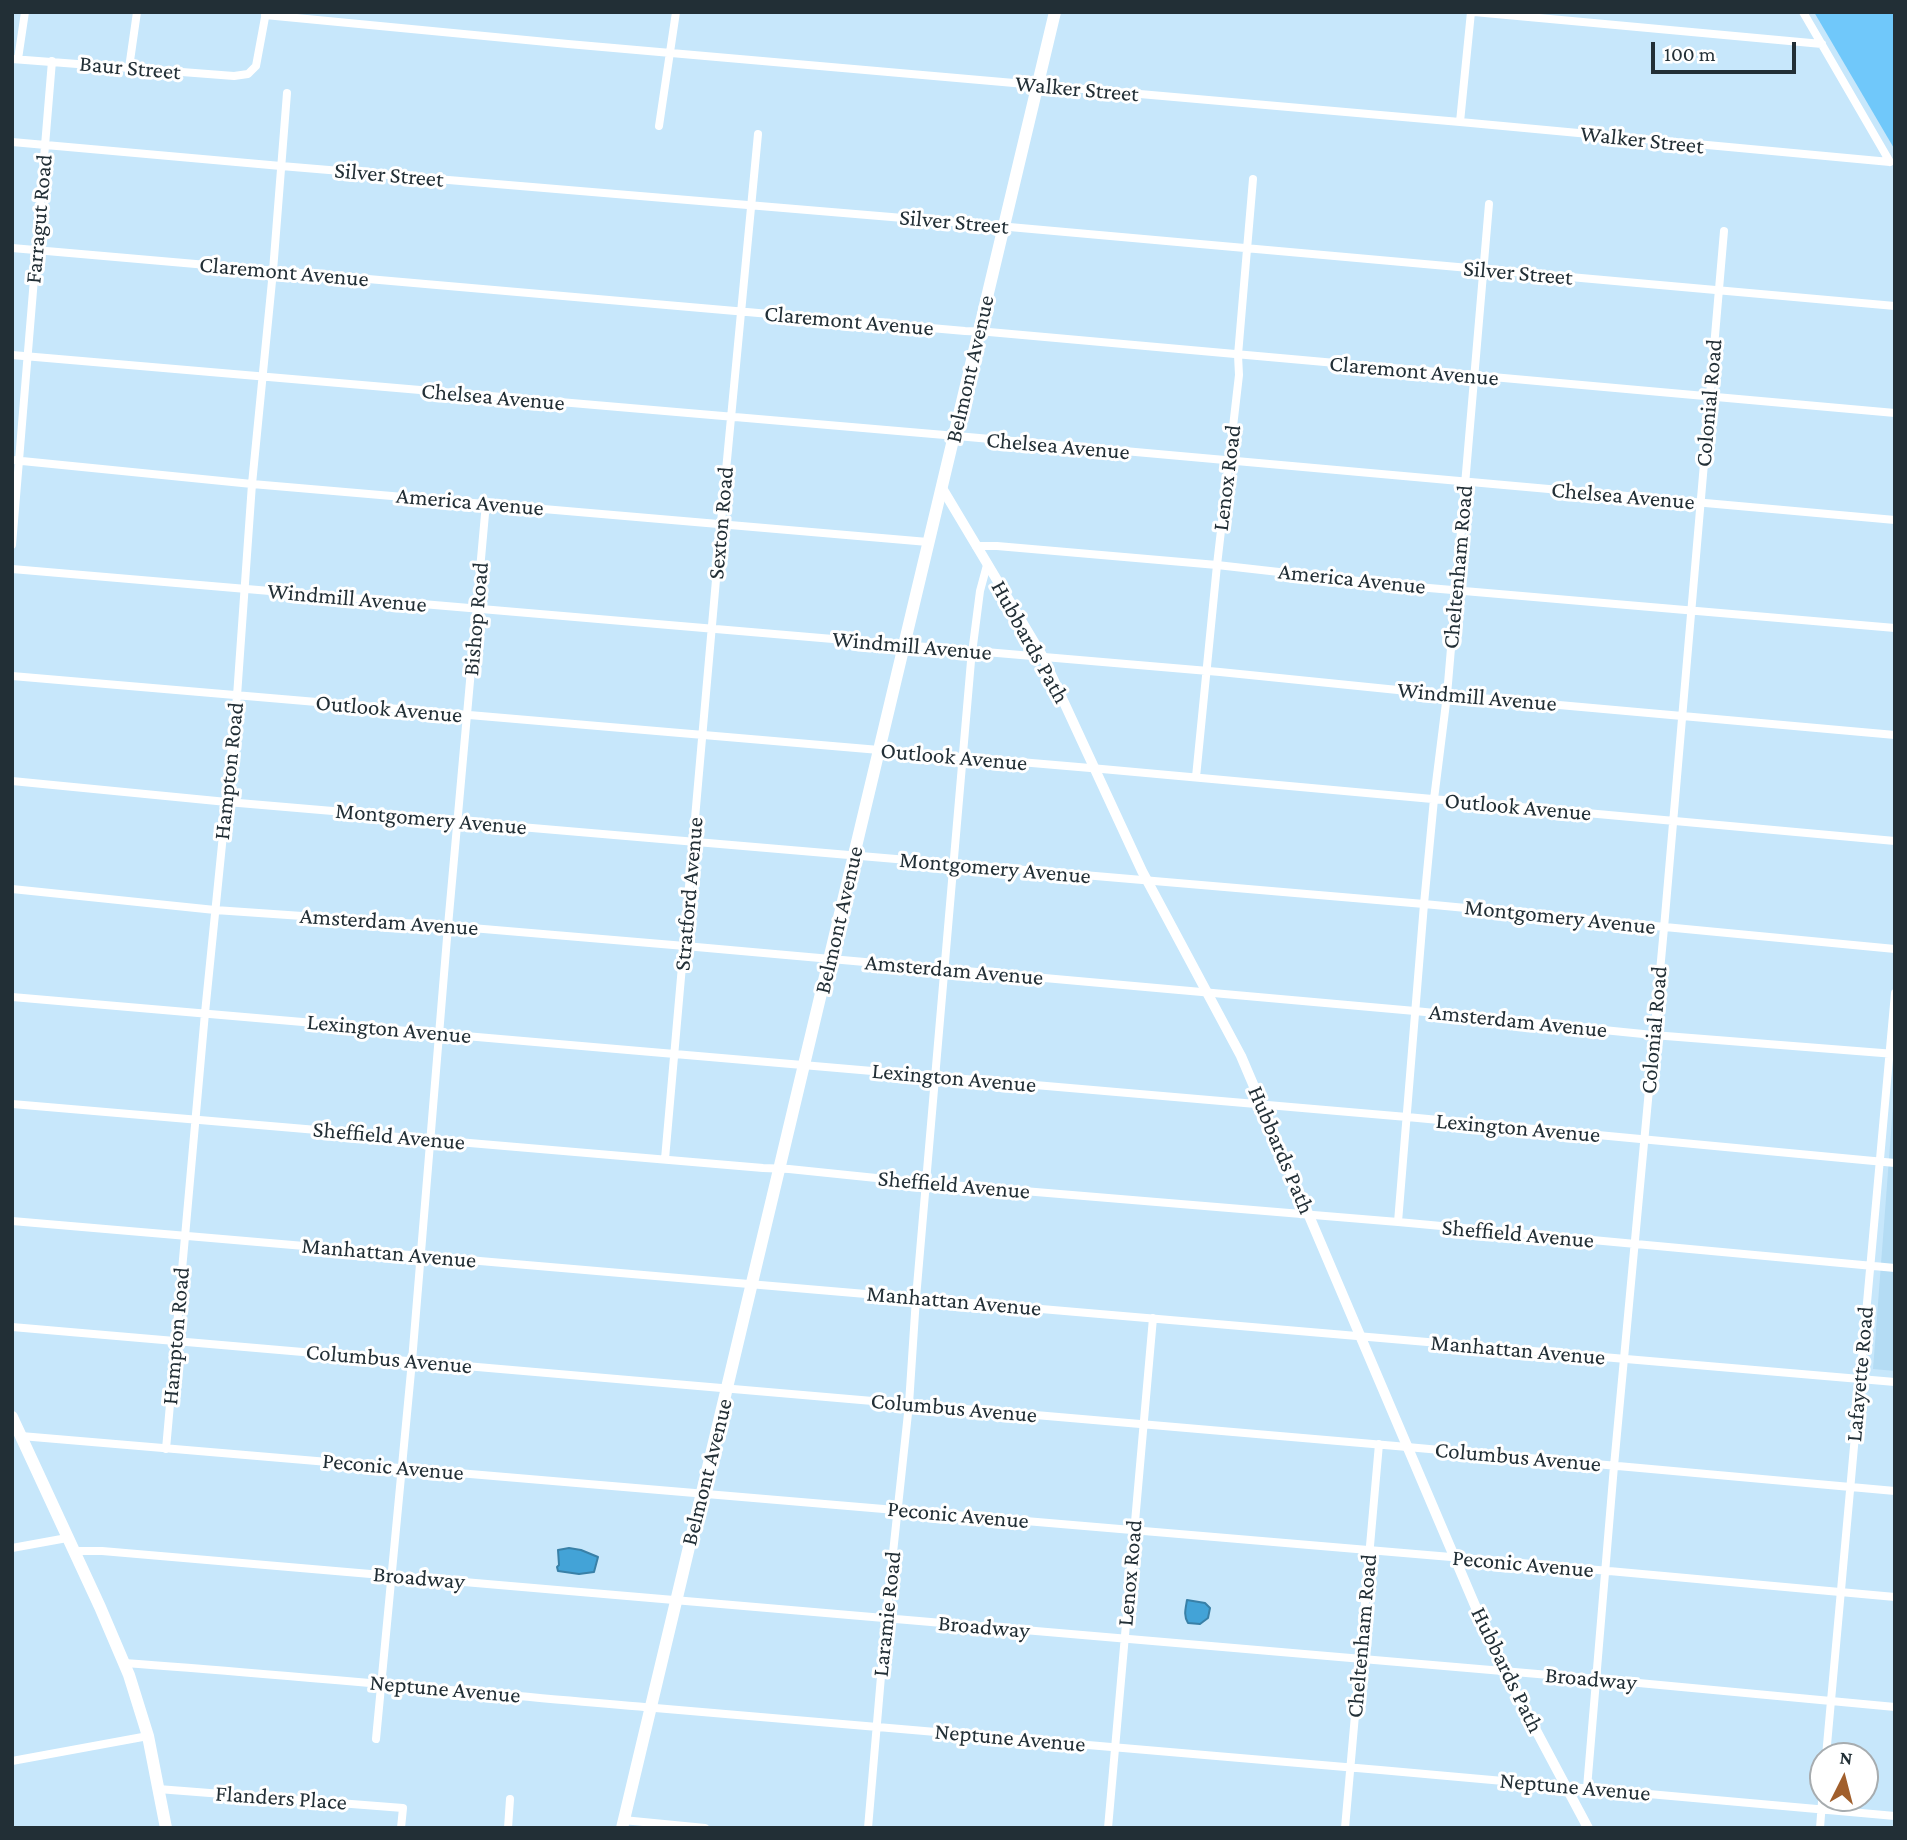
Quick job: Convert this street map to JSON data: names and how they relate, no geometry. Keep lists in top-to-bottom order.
{
  "streets": {
    "main road": ["Belmont Avenue"],
    "street": [
      "Baur Street",
      "Walker Street",
      "Silver Street",
      "Farragut Road",
      "Claremont Avenue",
      "Chelsea Avenue",
      "Colonial Road",
      "Lenox Road",
      "America Avenue",
      "Sexton Road",
      "Cheltenham Road",
      "Windmill Avenue",
      "Bishop Road",
      "Hubbards Path",
      "Outlook Avenue",
      "Hampton Road",
      "Montgomery Avenue",
      "Stratford Avenue",
      "Amsterdam Avenue",
      "Lexington Avenue",
      "Sheffield Avenue",
      "Manhattan Avenue",
      "Columbus Avenue",
      "Lafayette Road",
      "Peconic Avenue",
      "Broadway",
      "Laramie Road",
      "Neptune Avenue",
      "Flanders Place"
    ]
  },
  "crossings": [
    ["Baur Street", "Walker Street"],
    ["Baur Street", "Farragut Road"],
    ["Walker Street", "Belmont Avenue"],
    ["Silver Street", "Farragut Road"],
    ["Silver Street", "Belmont Avenue"],
    ["Silver Street", "Colonial Road"],
    ["Silver Street", "Lenox Road"],
    ["Silver Street", "Cheltenham Road"],
    ["Silver Street", "Hampton Road"],
    ["Farragut Road", "Claremont Avenue"],
    ["Farragut Road", "Chelsea Avenue"],
    ["Farragut Road", "America Avenue"],
    ["Claremont Avenue", "Belmont Avenue"],
    ["Claremont Avenue", "Colonial Road"],
    ["Claremont Avenue", "Lenox Road"],
    ["Claremont Avenue", "Cheltenham Road"],
    ["Claremont Avenue", "Hampton Road"],
    ["Belmont Avenue", "Chelsea Avenue"],
    ["Belmont Avenue", "America Avenue"],
    ["Belmont Avenue", "Windmill Avenue"],
    ["Belmont Avenue", "Hubbards Path"],
    ["Belmont Avenue", "Outlook Avenue"],
    ["Belmont Avenue", "Montgomery Avenue"],
    ["Belmont Avenue", "Amsterdam Avenue"],
    ["Belmont Avenue", "Lexington Avenue"],
    ["Belmont Avenue", "Sheffield Avenue"],
    ["Belmont Avenue", "Manhattan Avenue"],
    ["Belmont Avenue", "Columbus Avenue"],
    ["Belmont Avenue", "Peconic Avenue"],
    ["Belmont Avenue", "Broadway"],
    ["Belmont Avenue", "Neptune Avenue"],
    ["Chelsea Avenue", "Colonial Road"],
    ["Chelsea Avenue", "Lenox Road"],
    ["Chelsea Avenue", "Sexton Road"],
    ["Chelsea Avenue", "Cheltenham Road"],
    ["Chelsea Avenue", "Hampton Road"],
    ["Colonial Road", "America Avenue"],
    ["Colonial Road", "Windmill Avenue"],
    ["Colonial Road", "Outlook Avenue"],
    ["Colonial Road", "Montgomery Avenue"],
    ["Colonial Road", "Amsterdam Avenue"],
    ["Colonial Road", "Lexington Avenue"],
    ["Colonial Road", "Sheffield Avenue"],
    ["Colonial Road", "Manhattan Avenue"],
    ["Colonial Road", "Columbus Avenue"],
    ["Colonial Road", "Peconic Avenue"],
    ["Colonial Road", "Broadway"],
    ["Colonial Road", "Neptune Avenue"],
    ["Lenox Road", "America Avenue"],
    ["Lenox Road", "Windmill Avenue"],
    ["Lenox Road", "Outlook Avenue"],
    ["Lenox Road", "Manhattan Avenue"],
    ["Lenox Road", "Columbus Avenue"],
    ["Lenox Road", "Peconic Avenue"],
    ["Lenox Road", "Broadway"],
    ["Lenox Road", "Neptune Avenue"],
    ["America Avenue", "Sexton Road"],
    ["America Avenue", "Cheltenham Road"],
    ["America Avenue", "Bishop Road"],
    ["America Avenue", "Hubbards Path"],
    ["America Avenue", "Hampton Road"],
    ["Sexton Road", "Windmill Avenue"],
    ["Sexton Road", "Stratford Avenue"],
    ["Cheltenham Road", "Windmill Avenue"],
    ["Cheltenham Road", "Outlook Avenue"],
    ["Cheltenham Road", "Montgomery Avenue"],
    ["Cheltenham Road", "Amsterdam Avenue"],
    ["Cheltenham Road", "Lexington Avenue"],
    ["Cheltenham Road", "Sheffield Avenue"],
    ["Cheltenham Road", "Columbus Avenue"],
    ["Cheltenham Road", "Peconic Avenue"],
    ["Cheltenham Road", "Broadway"],
    ["Cheltenham Road", "Neptune Avenue"],
    ["Windmill Avenue", "Bishop Road"],
    ["Windmill Avenue", "Hubbards Path"],
    ["Windmill Avenue", "Hampton Road"],
    ["Windmill Avenue", "Stratford Avenue"],
    ["Windmill Avenue", "Laramie Road"],
    ["Bishop Road", "Outlook Avenue"],
    ["Bishop Road", "Montgomery Avenue"],
    ["Bishop Road", "Amsterdam Avenue"],
    ["Bishop Road", "Lexington Avenue"],
    ["Bishop Road", "Sheffield Avenue"],
    ["Bishop Road", "Manhattan Avenue"],
    ["Bishop Road", "Columbus Avenue"],
    ["Bishop Road", "Peconic Avenue"],
    ["Bishop Road", "Broadway"],
    ["Bishop Road", "Neptune Avenue"],
    ["Hubbards Path", "Outlook Avenue"],
    ["Hubbards Path", "Montgomery Avenue"],
    ["Hubbards Path", "Amsterdam Avenue"],
    ["Hubbards Path", "Lexington Avenue"],
    ["Hubbards Path", "Sheffield Avenue"],
    ["Hubbards Path", "Manhattan Avenue"],
    ["Hubbards Path", "Columbus Avenue"],
    ["Hubbards Path", "Peconic Avenue"],
    ["Hubbards Path", "Broadway"],
    ["Hubbards Path", "Laramie Road"],
    ["Hubbards Path", "Neptune Avenue"],
    ["Outlook Avenue", "Hampton Road"],
    ["Outlook Avenue", "Stratford Avenue"],
    ["Outlook Avenue", "Laramie Road"],
    ["Hampton Road", "Montgomery Avenue"],
    ["Hampton Road", "Amsterdam Avenue"],
    ["Hampton Road", "Lexington Avenue"],
    ["Hampton Road", "Sheffield Avenue"],
    ["Hampton Road", "Manhattan Avenue"],
    ["Hampton Road", "Columbus Avenue"],
    ["Hampton Road", "Peconic Avenue"],
    ["Montgomery Avenue", "Stratford Avenue"],
    ["Montgomery Avenue", "Laramie Road"],
    ["Stratford Avenue", "Amsterdam Avenue"],
    ["Stratford Avenue", "Lexington Avenue"],
    ["Stratford Avenue", "Sheffield Avenue"],
    ["Amsterdam Avenue", "Lafayette Road"],
    ["Amsterdam Avenue", "Laramie Road"],
    ["Lexington Avenue", "Lafayette Road"],
    ["Lexington Avenue", "Laramie Road"],
    ["Sheffield Avenue", "Lafayette Road"],
    ["Sheffield Avenue", "Laramie Road"],
    ["Manhattan Avenue", "Lafayette Road"],
    ["Manhattan Avenue", "Laramie Road"],
    ["Columbus Avenue", "Lafayette Road"],
    ["Columbus Avenue", "Laramie Road"],
    ["Lafayette Road", "Peconic Avenue"],
    ["Lafayette Road", "Broadway"],
    ["Peconic Avenue", "Laramie Road"],
    ["Broadway", "Laramie Road"],
    ["Laramie Road", "Neptune Avenue"]
  ],
  "scale_bar": "100 m",
  "north": "top"
}
